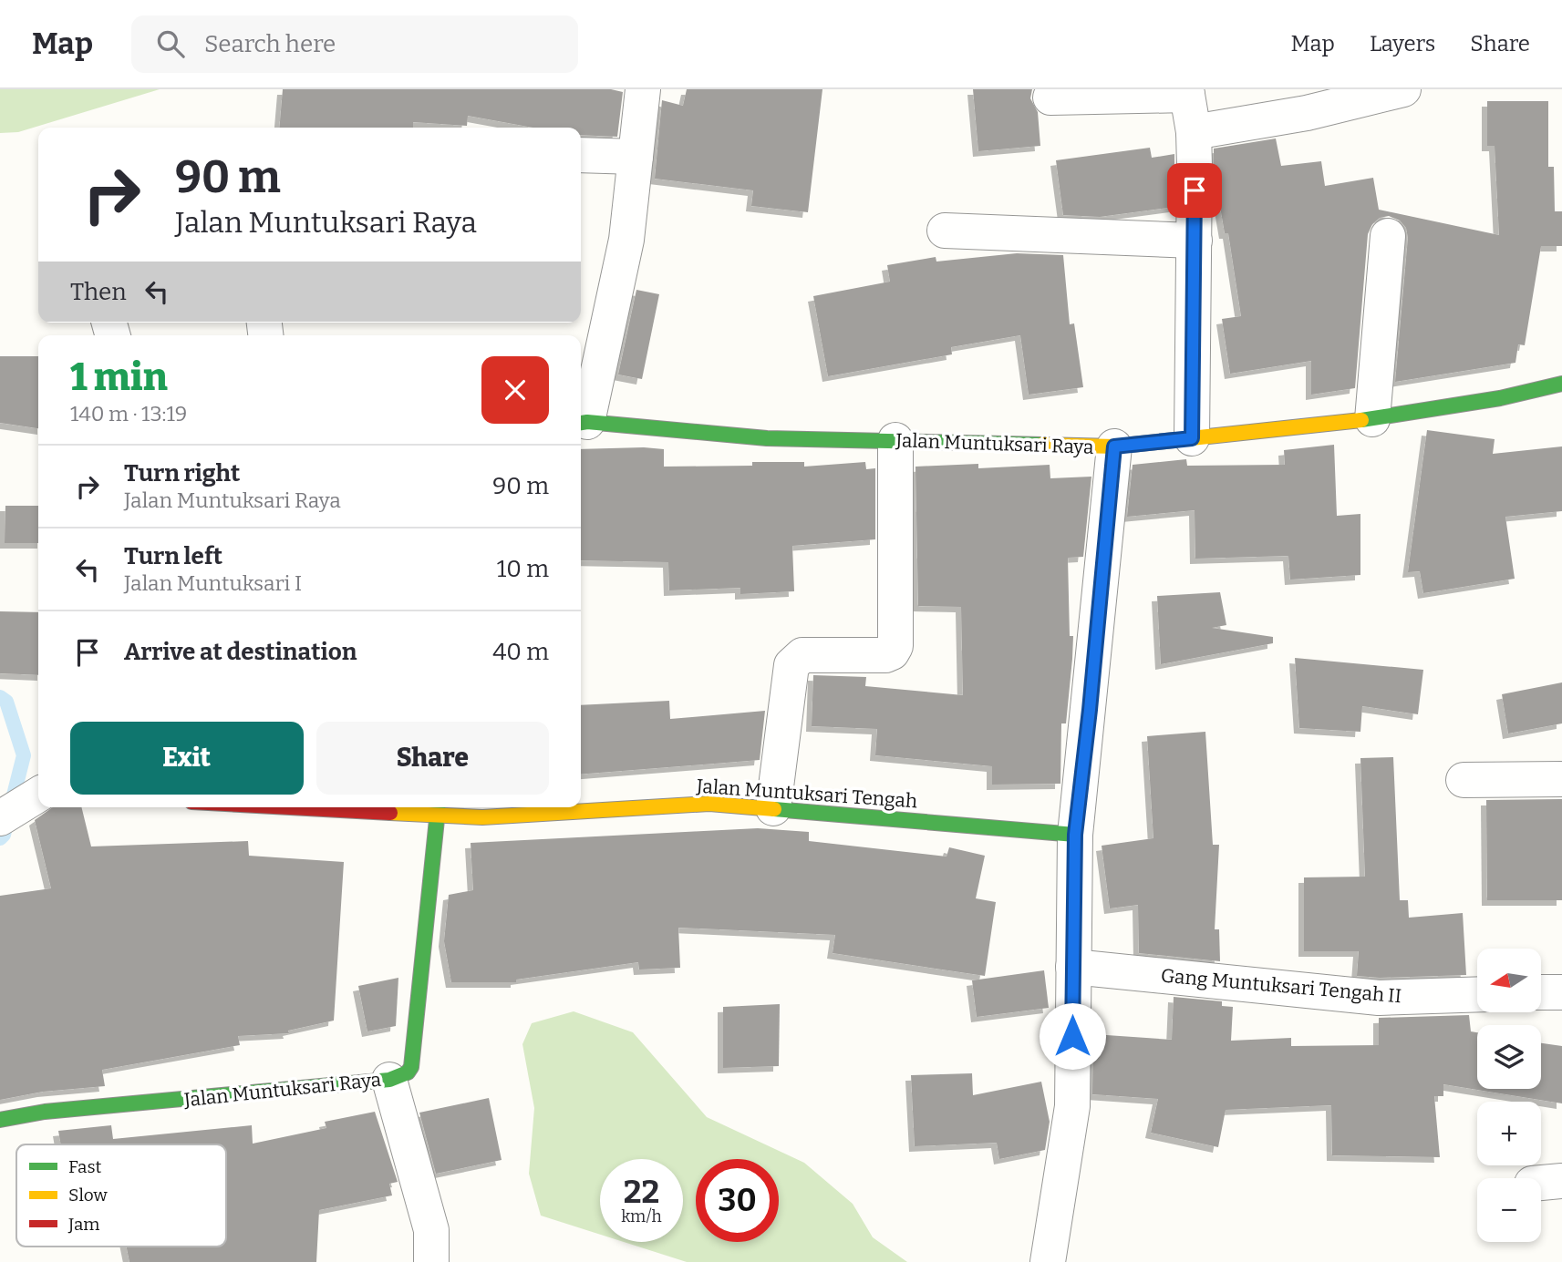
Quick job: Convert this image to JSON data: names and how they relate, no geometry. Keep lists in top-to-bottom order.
{
  "streets": {
    "street": ["Jalan Muntuksari Raya", "Jalan Muntuksari Tengah", "Gang Muntuksari Tengah II"]
  },
  "crossings": [
    ["Jalan Muntuksari Raya", "Jalan Muntuksari Tengah"]
  ],
  "legend": ["Fast", "Slow", "Jam"],
  "north": "left",
  "page": {
    "header": "Map",
    "search": "Search here",
    "nav": ["Map", "Layers", "Share"],
    "turn": ["90 m", "Jalan Muntuksari Raya"],
    "then": "Then",
    "heading": ["1 min", "140 m · 13:19"],
    "list": [
      {
        "name": "Turn right",
        "note": "Jalan Muntuksari Raya",
        "value": "90 m"
      },
      {
        "name": "Turn left",
        "note": "Jalan Muntuksari I",
        "value": "10 m"
      },
      {
        "name": "Arrive at destination",
        "value": "40 m"
      }
    ],
    "buttons": ["Exit", "Share"],
    "map_buttons": ["+", "−"],
    "speed": "22 km/h",
    "limit": "30"
  }
}
